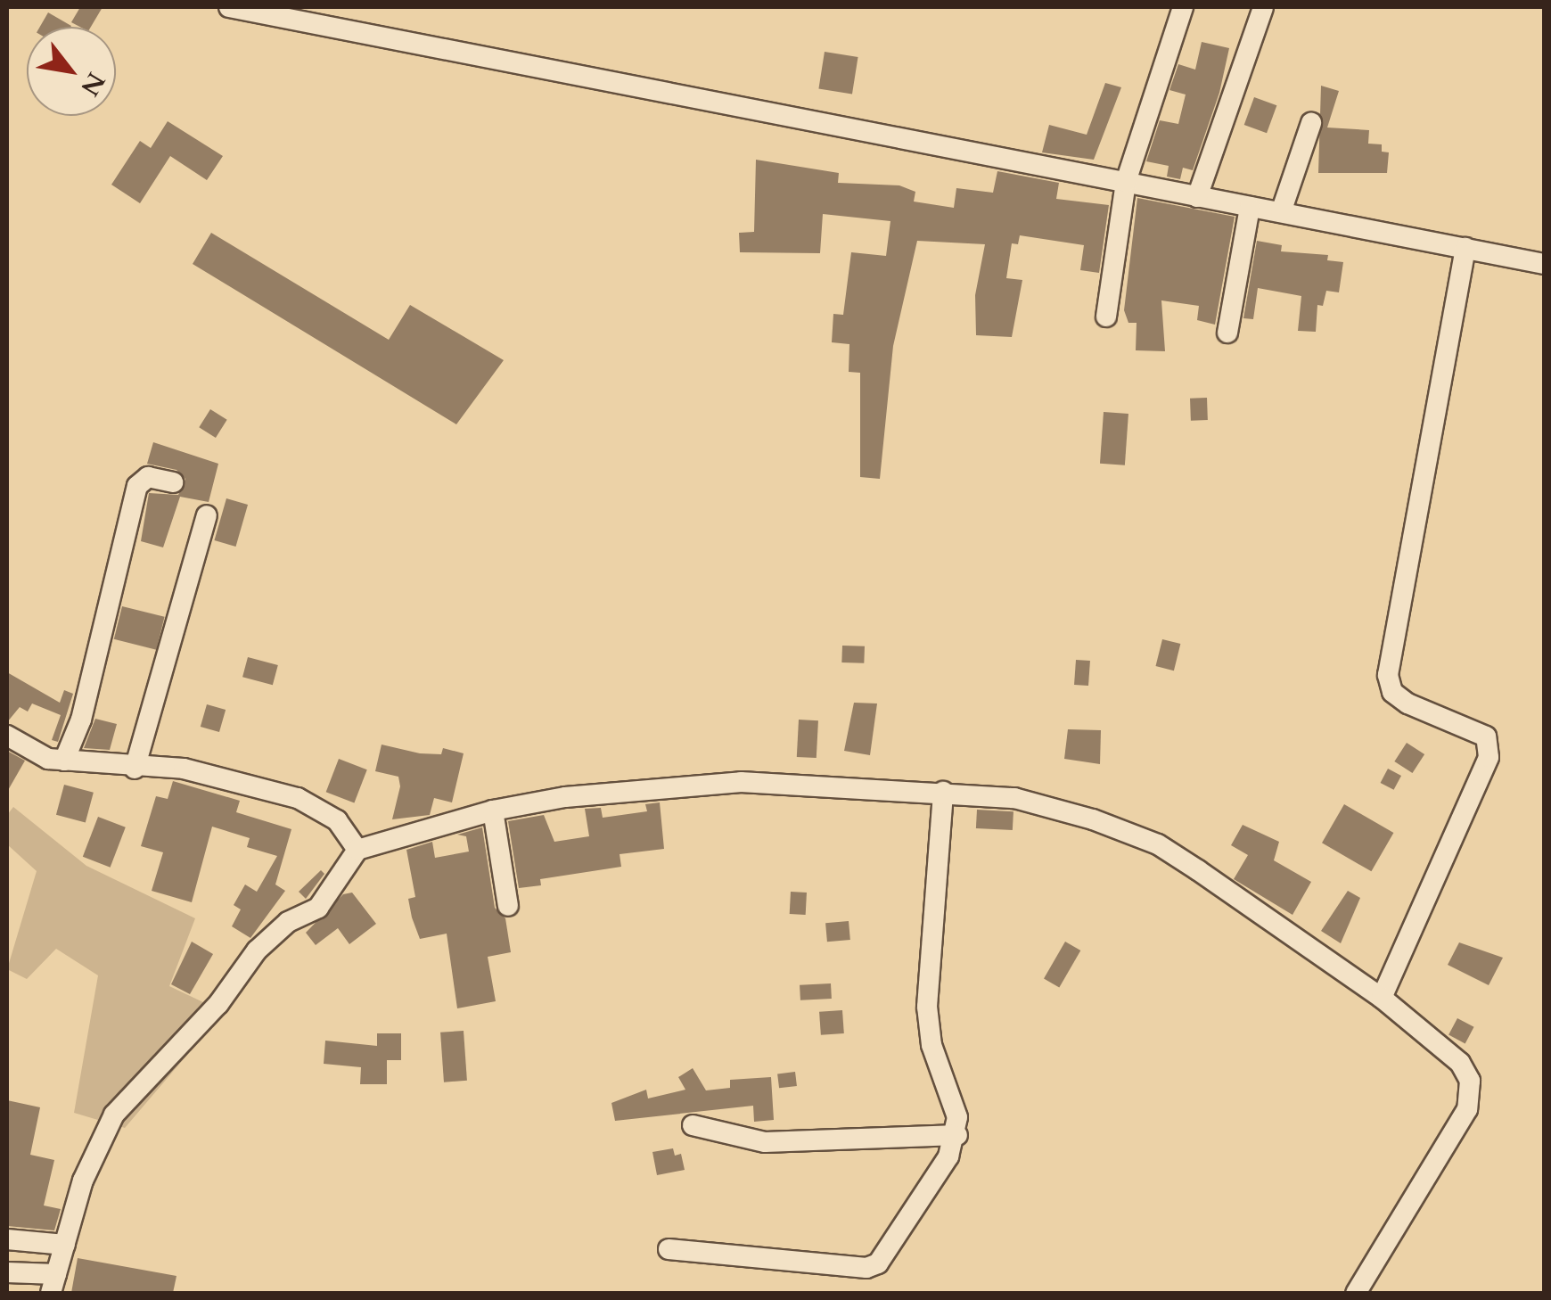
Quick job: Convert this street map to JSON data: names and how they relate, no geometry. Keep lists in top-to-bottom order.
{
  "north": "bottom right"
}
